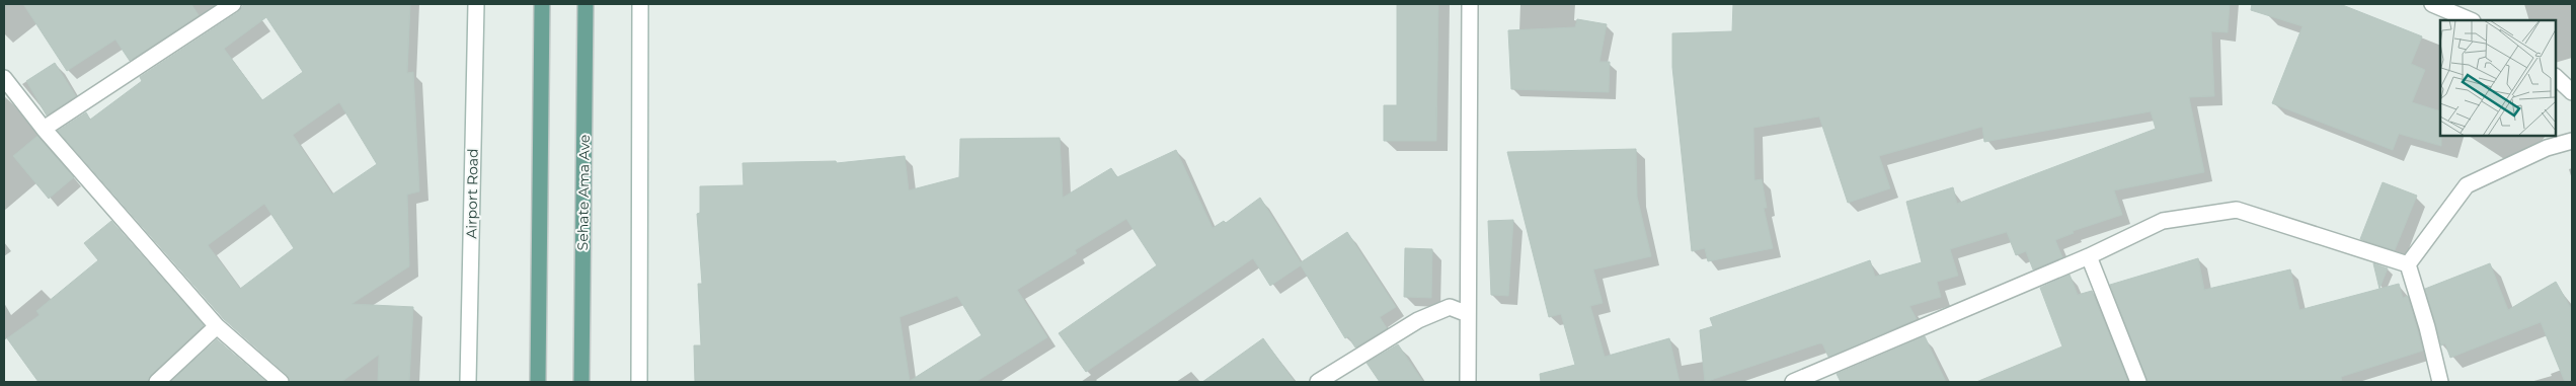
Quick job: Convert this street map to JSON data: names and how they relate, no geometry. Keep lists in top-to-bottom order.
{
  "streets": {
    "main road": ["Sehate Ama Ave"],
    "street": ["Airport Road"]
  }
}
